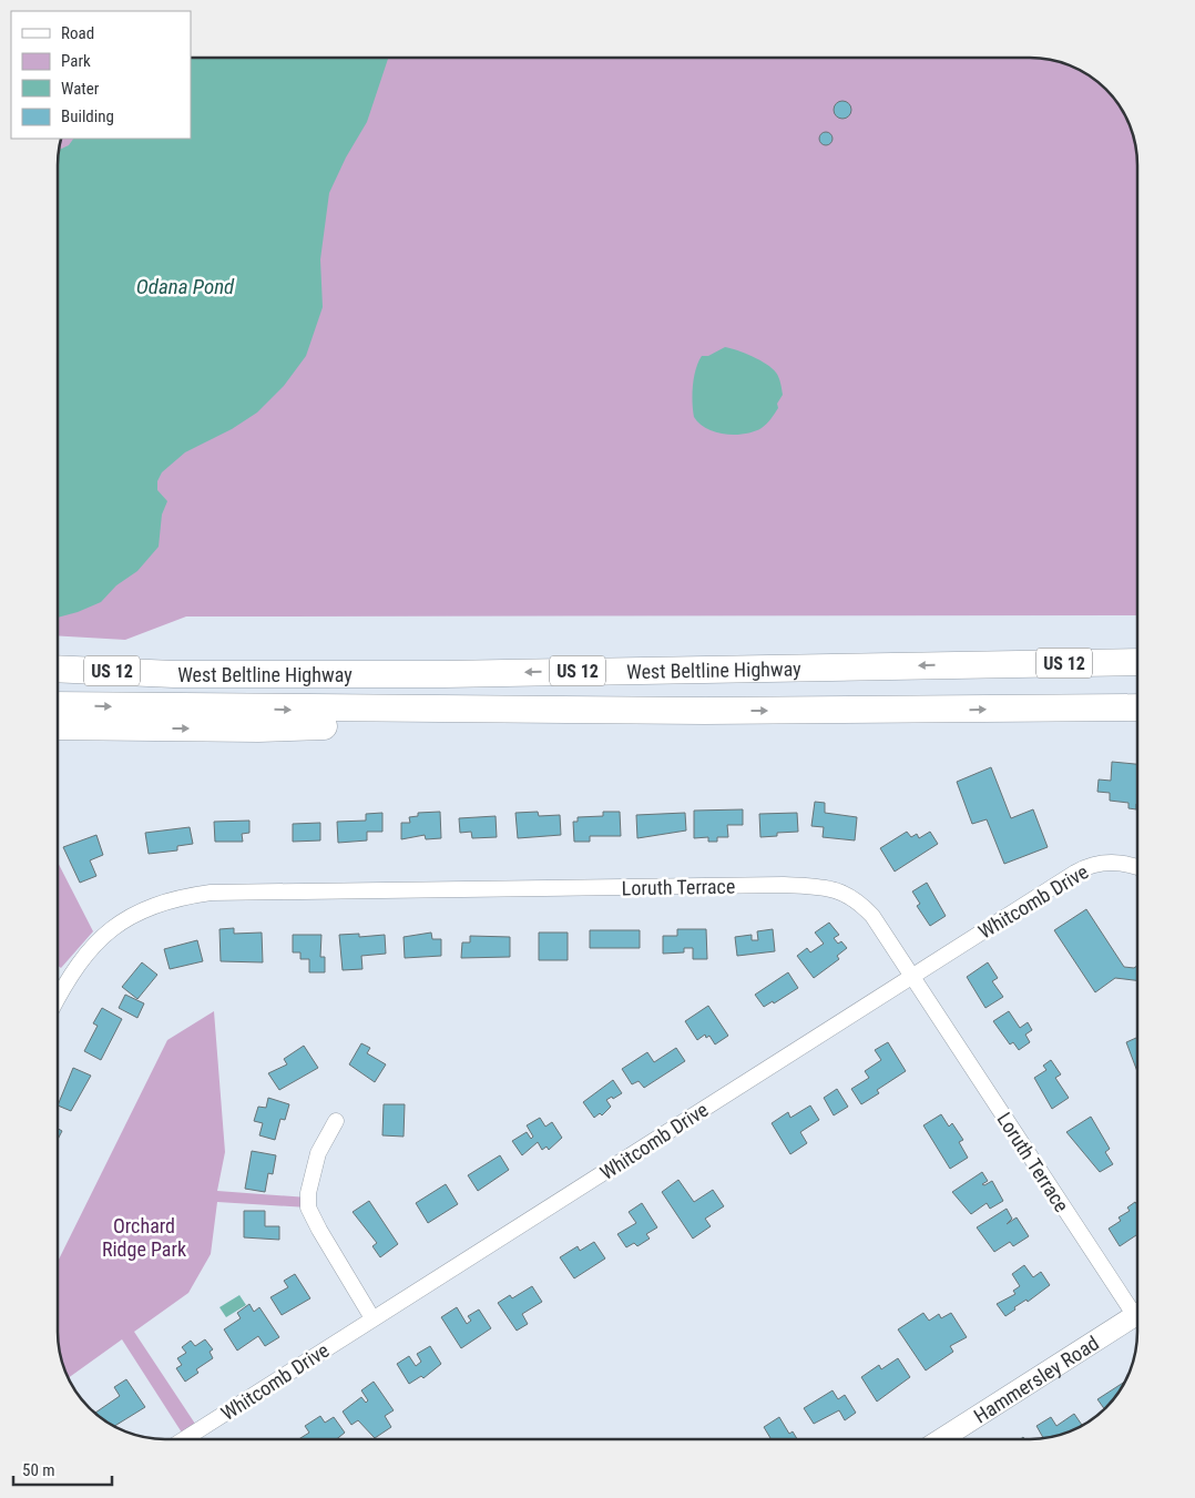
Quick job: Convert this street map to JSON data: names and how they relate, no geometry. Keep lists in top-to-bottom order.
{
  "streets": {
    "highway": ["US 12", "West Beltline Highway"],
    "street": ["Loruth Terrace", "Whitcomb Drive", "Hammersley Road"]
  },
  "crossings": [
    ["Loruth Terrace", "Whitcomb Drive"]
  ],
  "water": ["Odana Pond"],
  "parks": ["Orchard Ridge Park"],
  "legend": [
    "Road",
    "Park",
    "Water",
    "Building"
  ],
  "scale_bar": "50 m"
}
